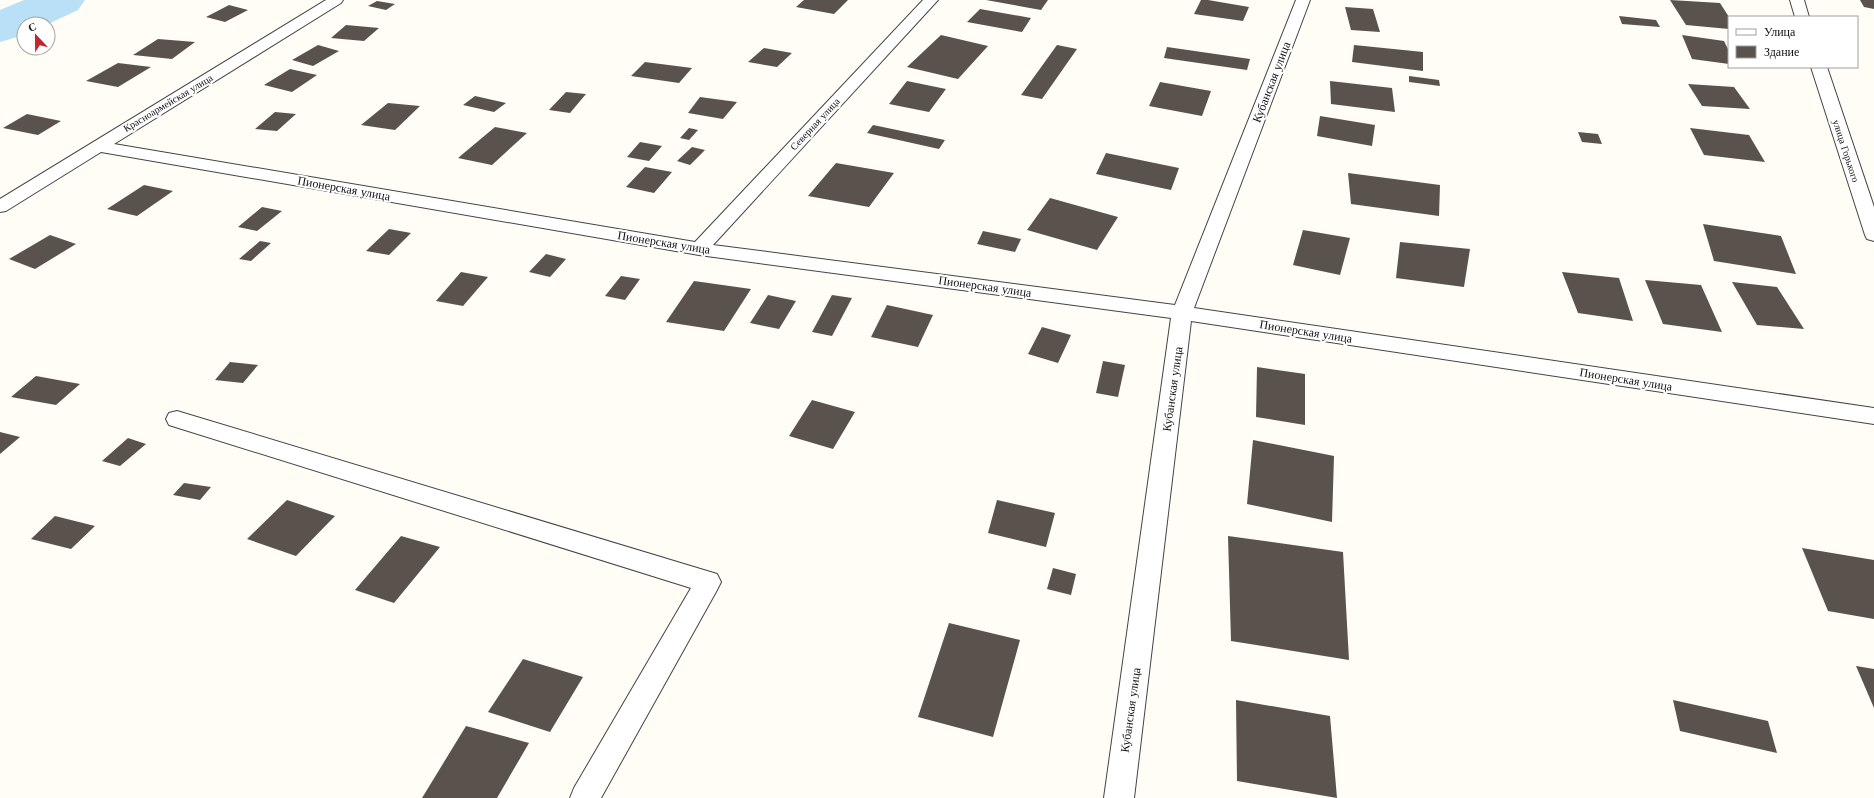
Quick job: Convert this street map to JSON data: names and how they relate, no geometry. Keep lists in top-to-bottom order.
{
  "streets": {
    "street": [
      "Кубанская улица",
      "Красноармейская улица",
      "Северная улица",
      "улица Горького",
      "Пионерская улица"
    ]
  },
  "crossings": [
    ["Кубанская улица", "Пионерская улица"],
    ["Красноармейская улица", "Пионерская улица"],
    ["Северная улица", "Пионерская улица"]
  ],
  "legend": ["Улица", "Здание"],
  "north": "top"
}
